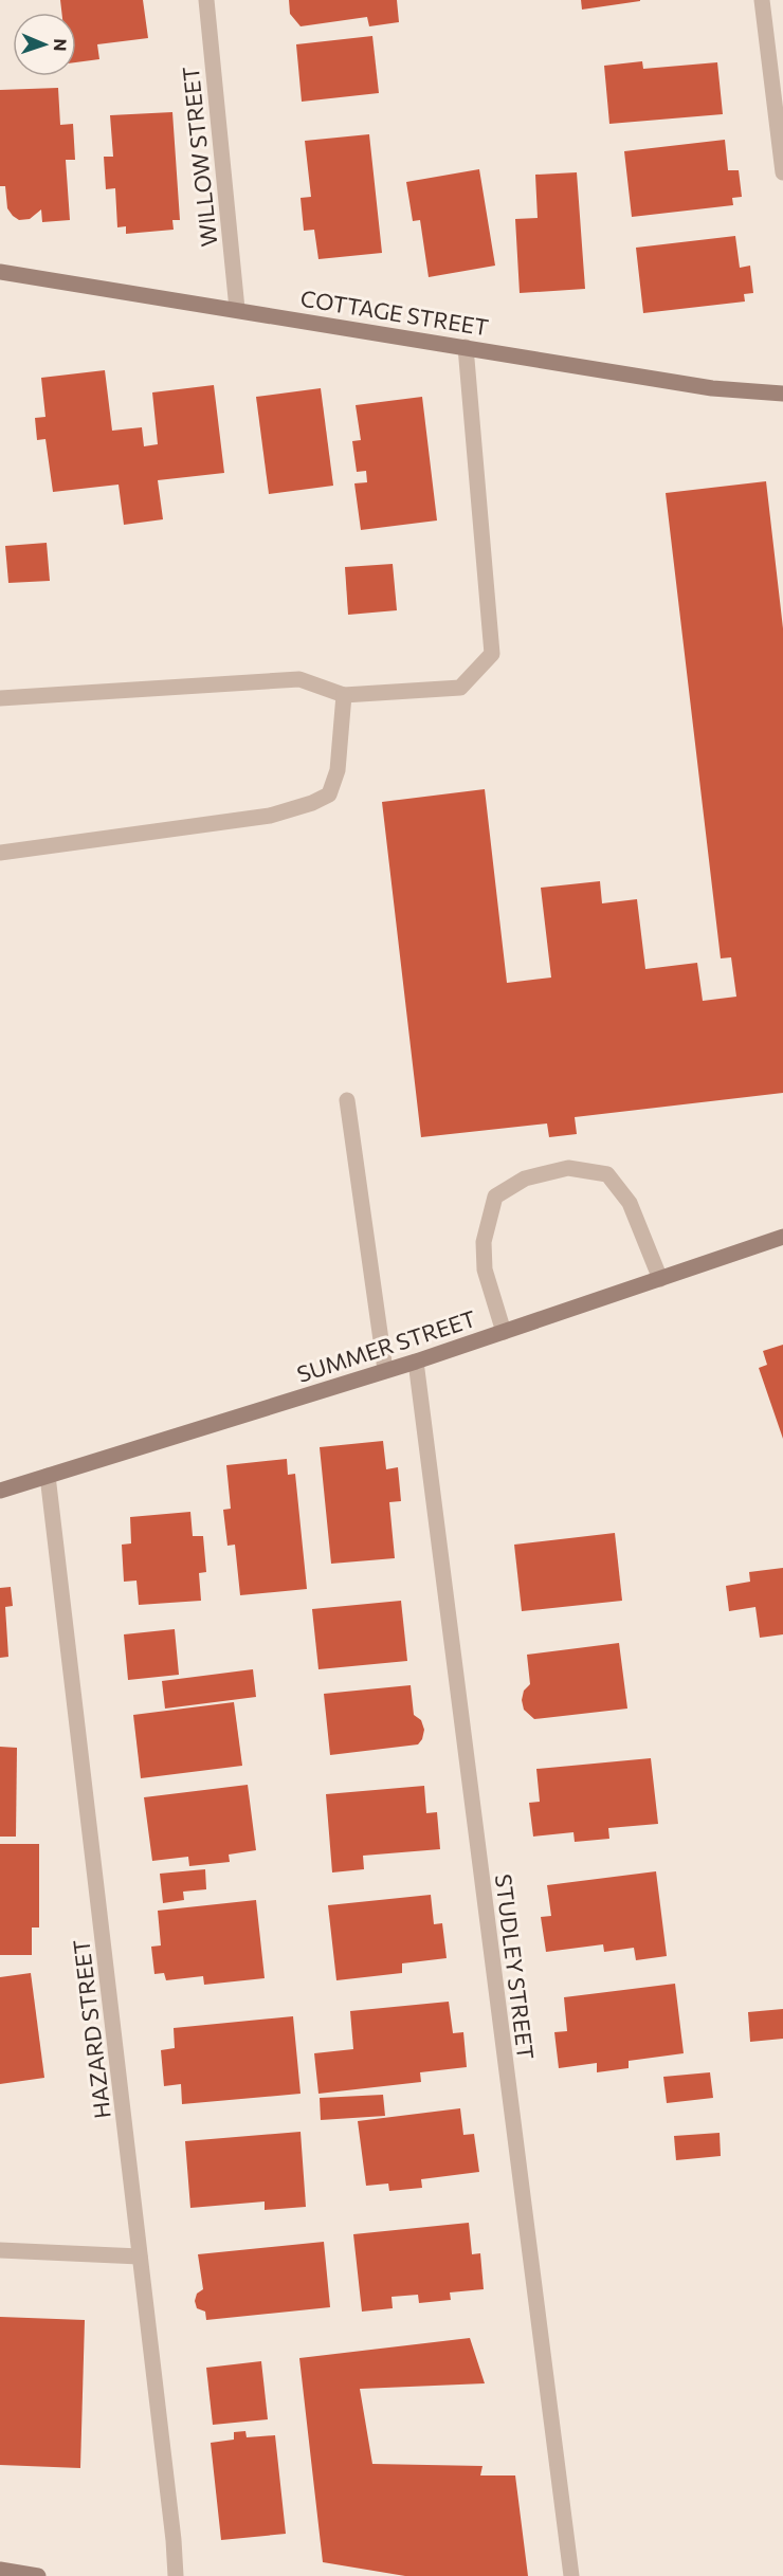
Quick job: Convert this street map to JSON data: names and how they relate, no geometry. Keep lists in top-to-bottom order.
{
  "streets": {
    "main road": ["COTTAGE STREET", "SUMMER STREET"],
    "street": ["WILLOW STREET", "STUDLEY STREET", "HAZARD STREET"]
  },
  "crossings": [
    ["WILLOW STREET", "COTTAGE STREET"],
    ["SUMMER STREET", "STUDLEY STREET"],
    ["SUMMER STREET", "HAZARD STREET"]
  ],
  "north": "right"
}
